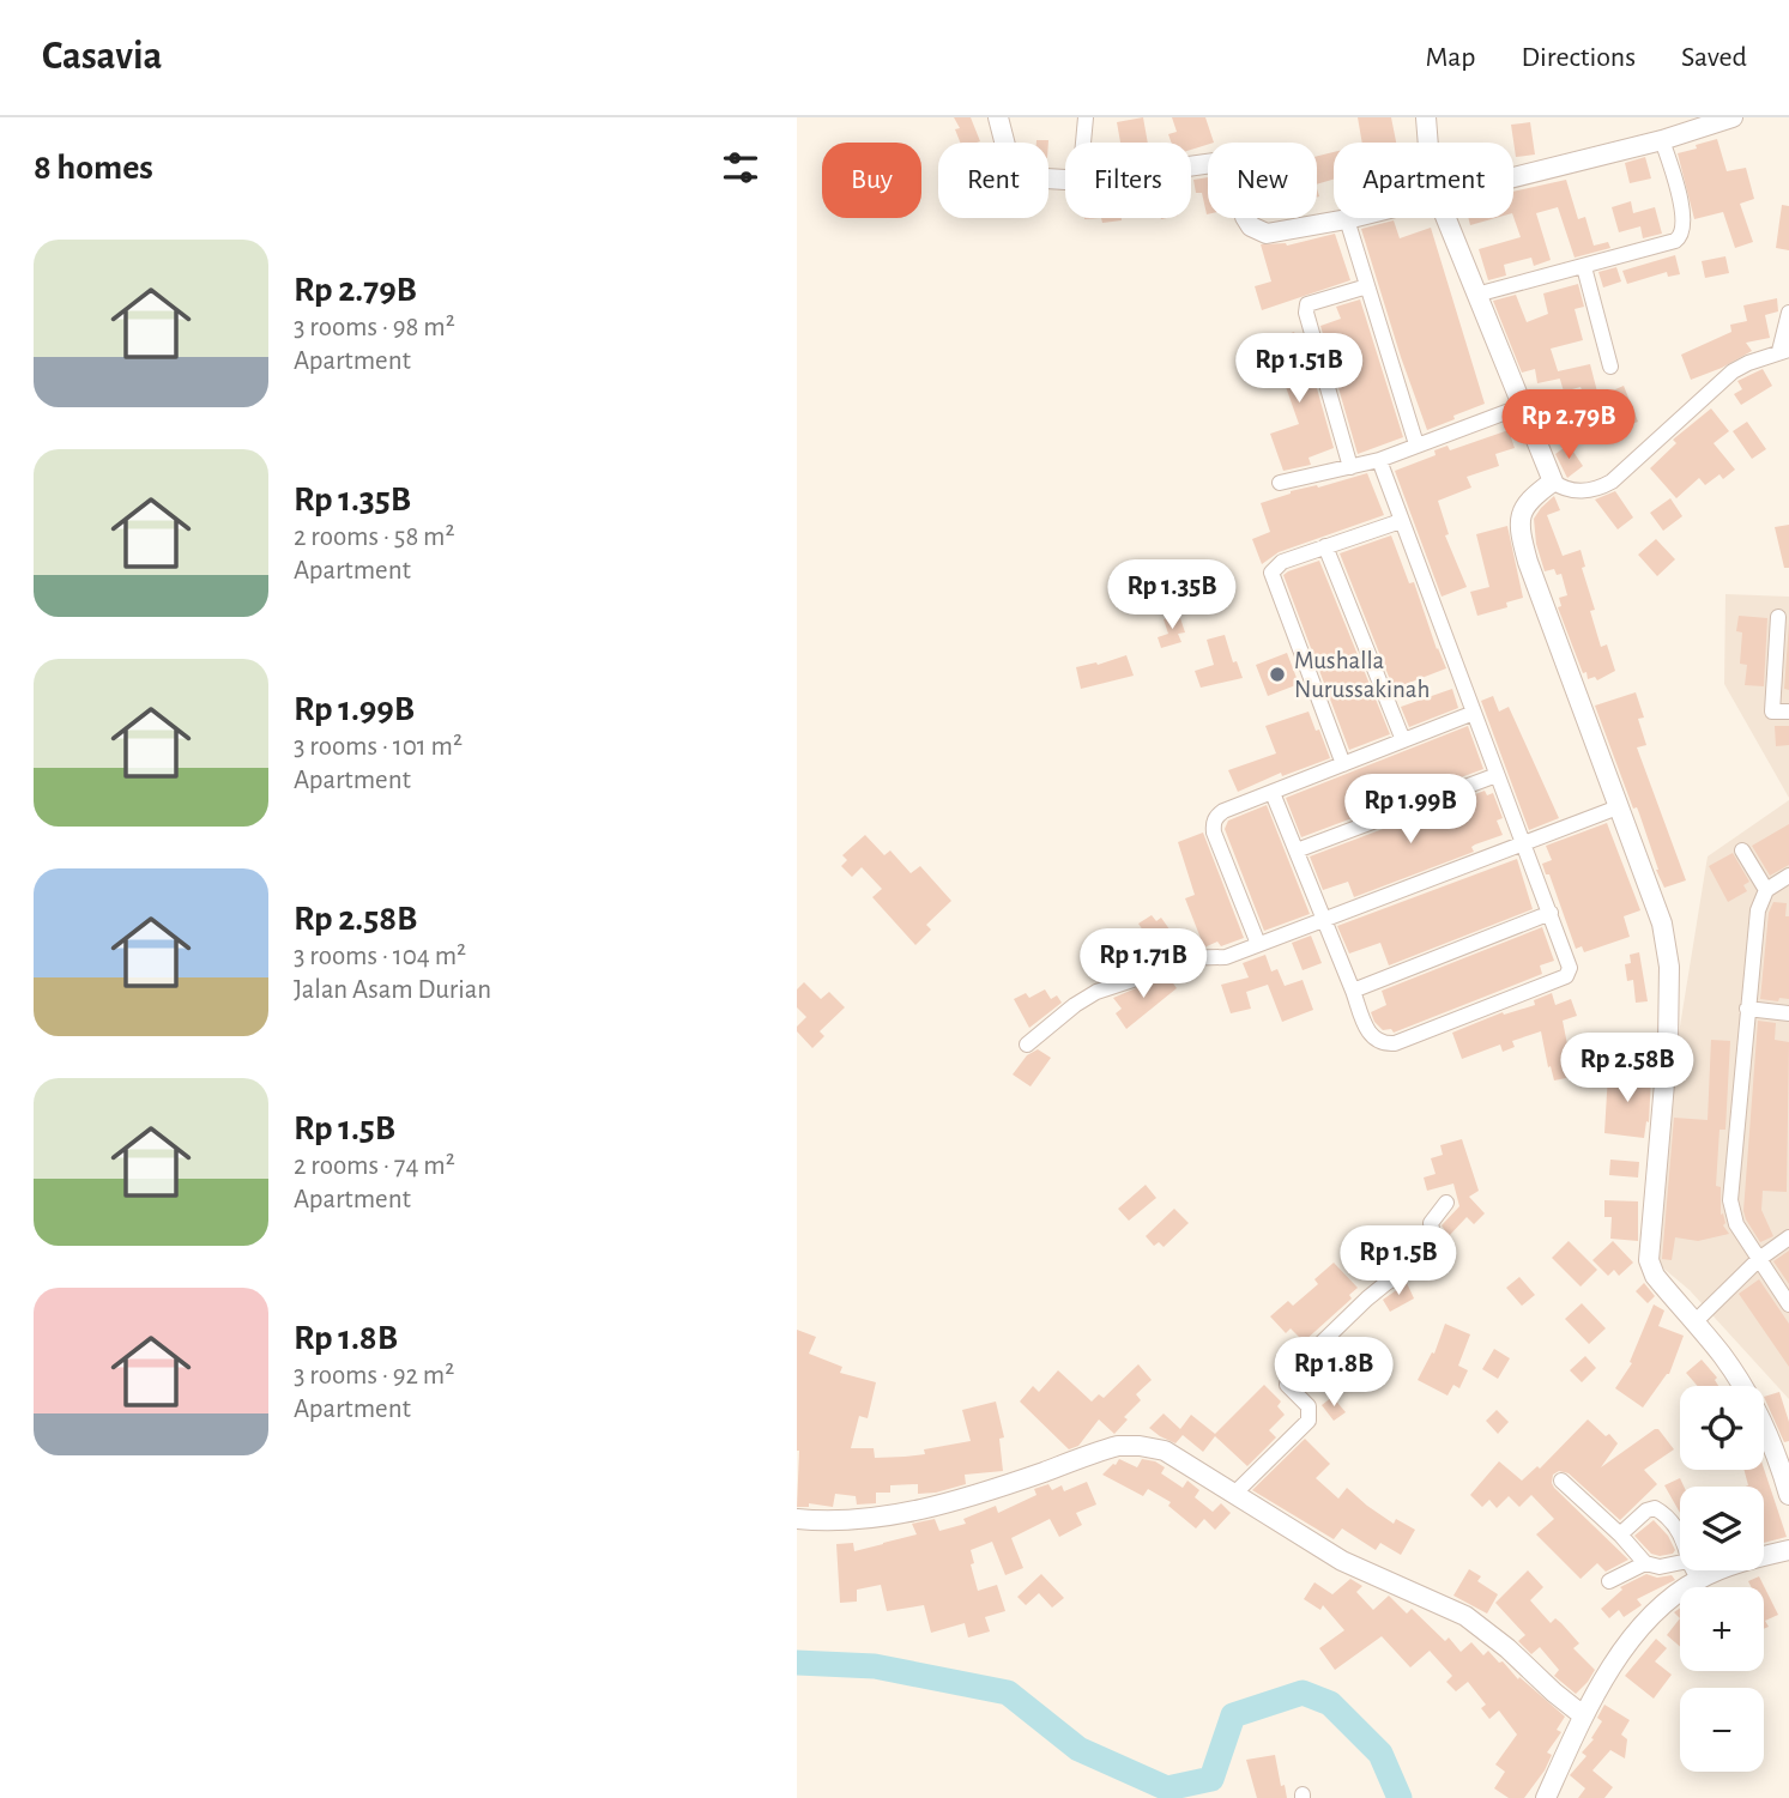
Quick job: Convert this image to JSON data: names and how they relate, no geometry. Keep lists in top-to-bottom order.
{
  "places": ["Mushalla Nurussakinah"],
  "page": {
    "header": "Casavia",
    "nav": ["Map", "Directions", "Saved"],
    "heading": "8 homes",
    "chip": [
      "Buy",
      "Rent",
      "Filters",
      "New",
      "Apartment"
    ],
    "list": [
      {
        "name": "Rp 2.79B",
        "note": "3 rooms · 98 m² · Apartment"
      },
      {
        "name": "Rp 1.35B",
        "note": "2 rooms · 58 m² · Apartment"
      },
      {
        "name": "Rp 1.99B",
        "note": "3 rooms · 101 m² · Apartment"
      },
      {
        "name": "Rp 2.58B",
        "note": "3 rooms · 104 m² · Jalan Asam Durian"
      },
      {
        "name": "Rp 1.5B",
        "note": "2 rooms · 74 m² · Apartment"
      },
      {
        "name": "Rp 1.8B",
        "note": "3 rooms · 92 m² · Apartment"
      }
    ],
    "price": [
      "Rp 1.51B",
      "Rp 2.79B",
      "Rp 1.35B",
      "Rp 1.99B",
      "Rp 1.71B",
      "Rp 2.58B",
      "Rp 1.5B",
      "Rp 1.8B"
    ],
    "map_buttons": ["+", "−"]
  }
}
